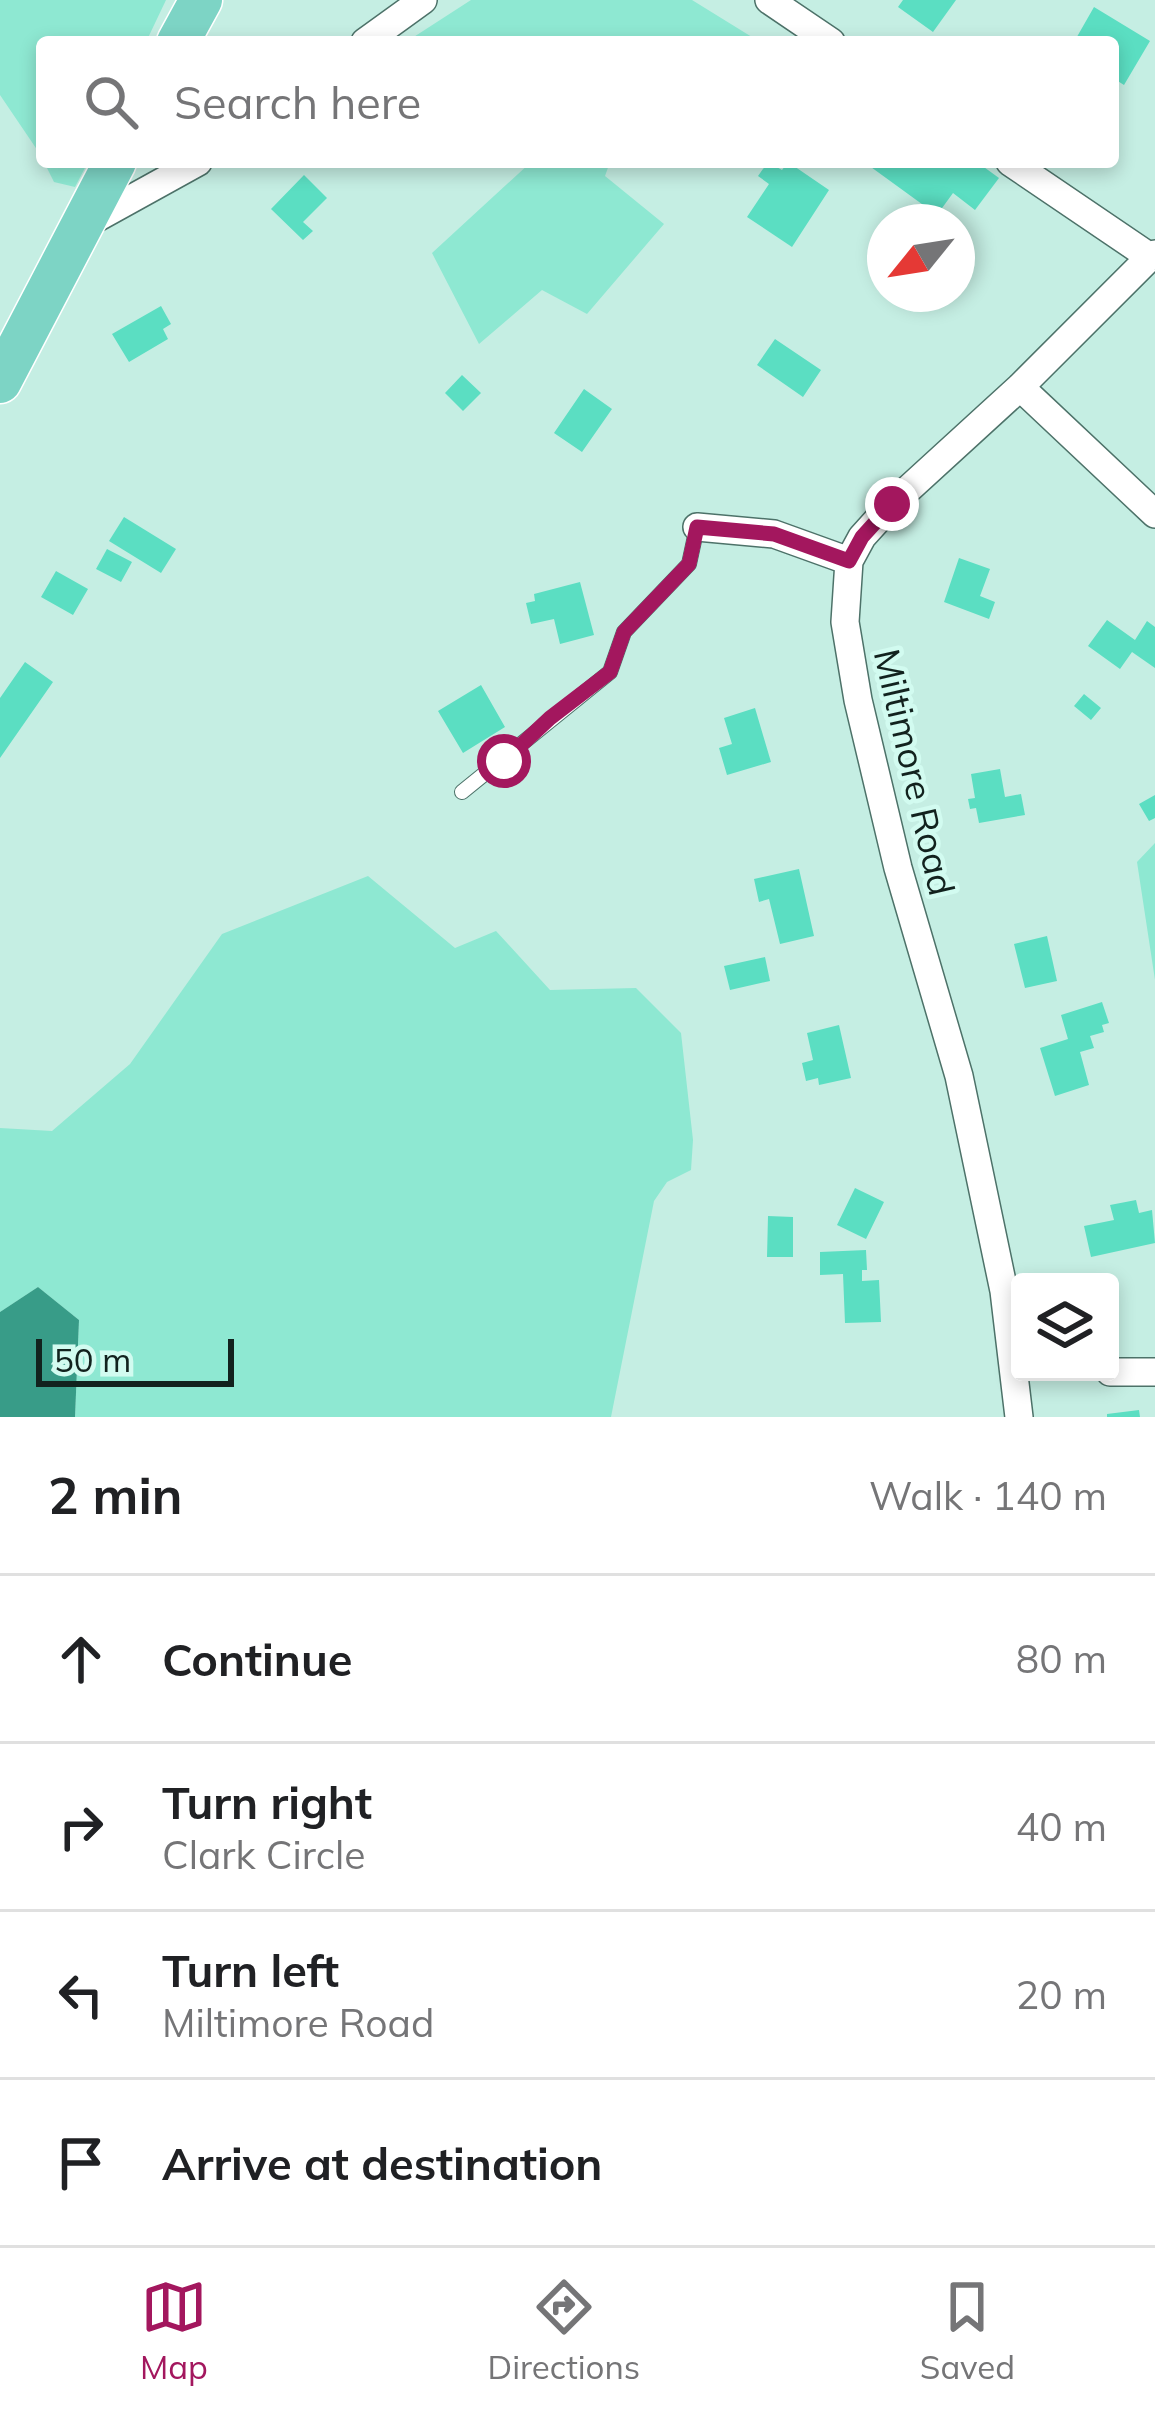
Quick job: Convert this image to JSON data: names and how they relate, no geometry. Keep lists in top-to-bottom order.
{
  "streets": {
    "street": ["Miltimore Road"]
  },
  "scale_bar": "50 m",
  "north": "bottom left",
  "page": {
    "search": "Search here",
    "scale": "50 m",
    "heading": ["2 min", "Walk · 140 m"],
    "list": [
      ["Continue", "80 m"],
      ["Turn right", "Clark Circle", "40 m"],
      ["Turn left", "Miltimore Road", "20 m"],
      "Arrive at destination"
    ],
    "nav": ["Map", "Directions", "Saved"]
  }
}
